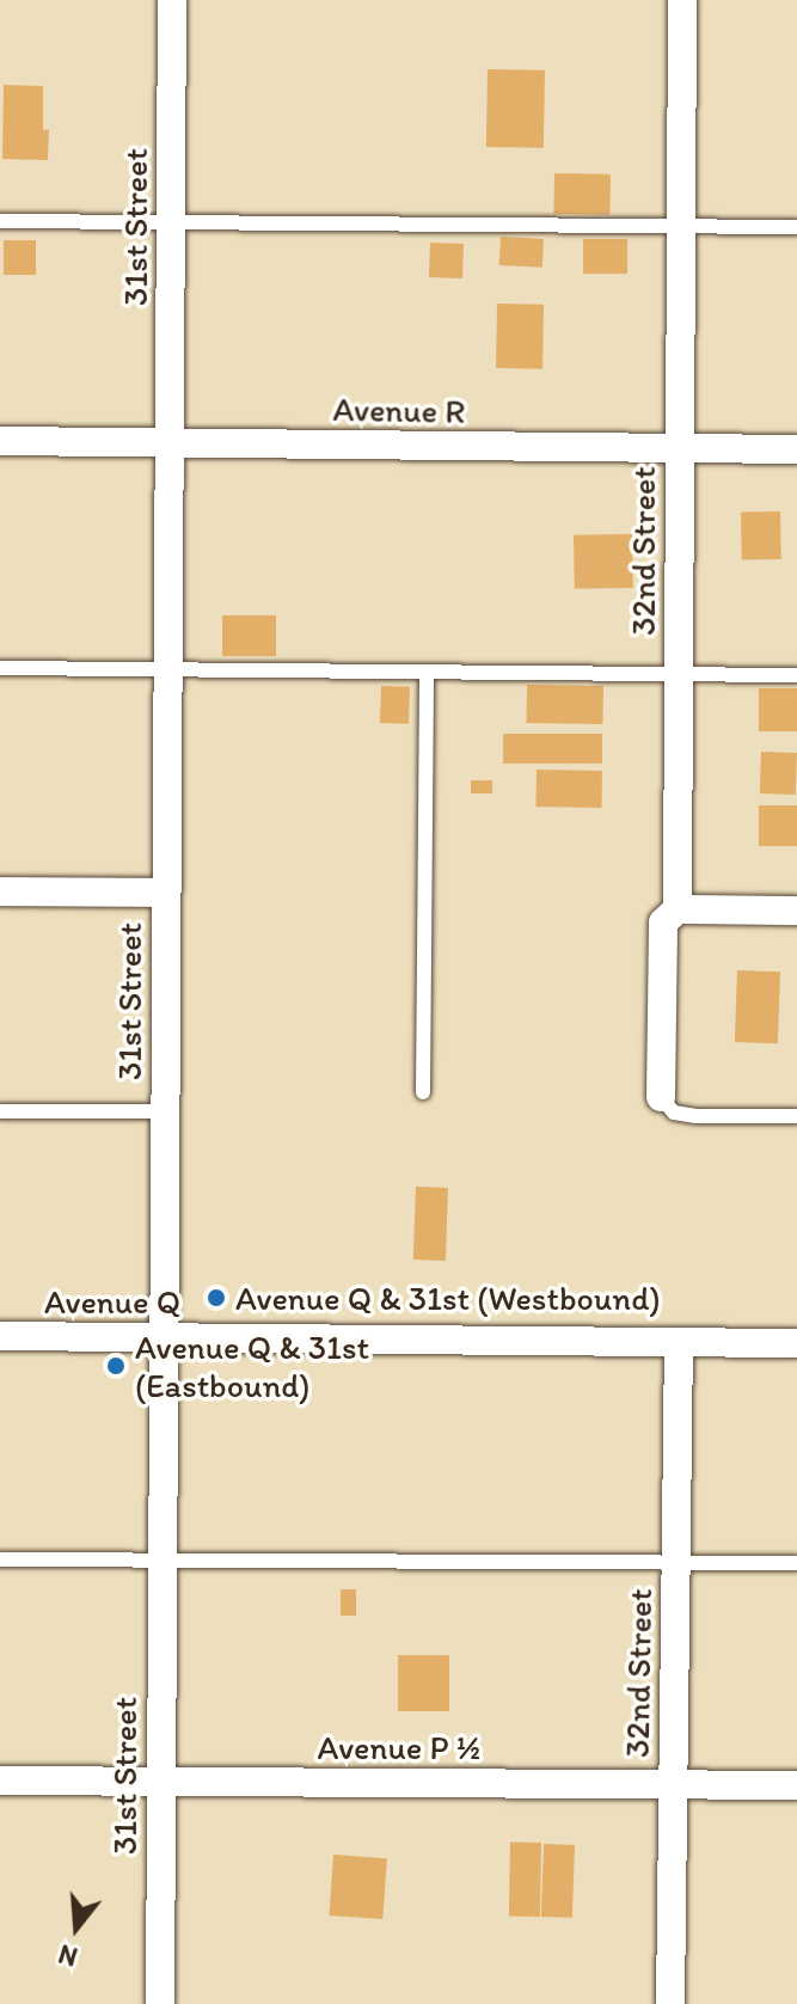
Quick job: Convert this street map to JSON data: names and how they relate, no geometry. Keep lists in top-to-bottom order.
{
  "streets": {
    "street": [
      "31st Street",
      "Avenue R",
      "32nd Street",
      "Avenue Q",
      "Avenue P ½"
    ]
  },
  "crossings": [
    ["31st Street", "Avenue R"],
    ["31st Street", "Avenue Q"],
    ["31st Street", "Avenue P ½"],
    ["Avenue R", "32nd Street"],
    ["32nd Street", "Avenue Q"],
    ["32nd Street", "Avenue P ½"]
  ],
  "places": ["Avenue Q & 31st (Westbound)", "Avenue Q & 31st (Eastbound)"],
  "north": "bottom"
}
